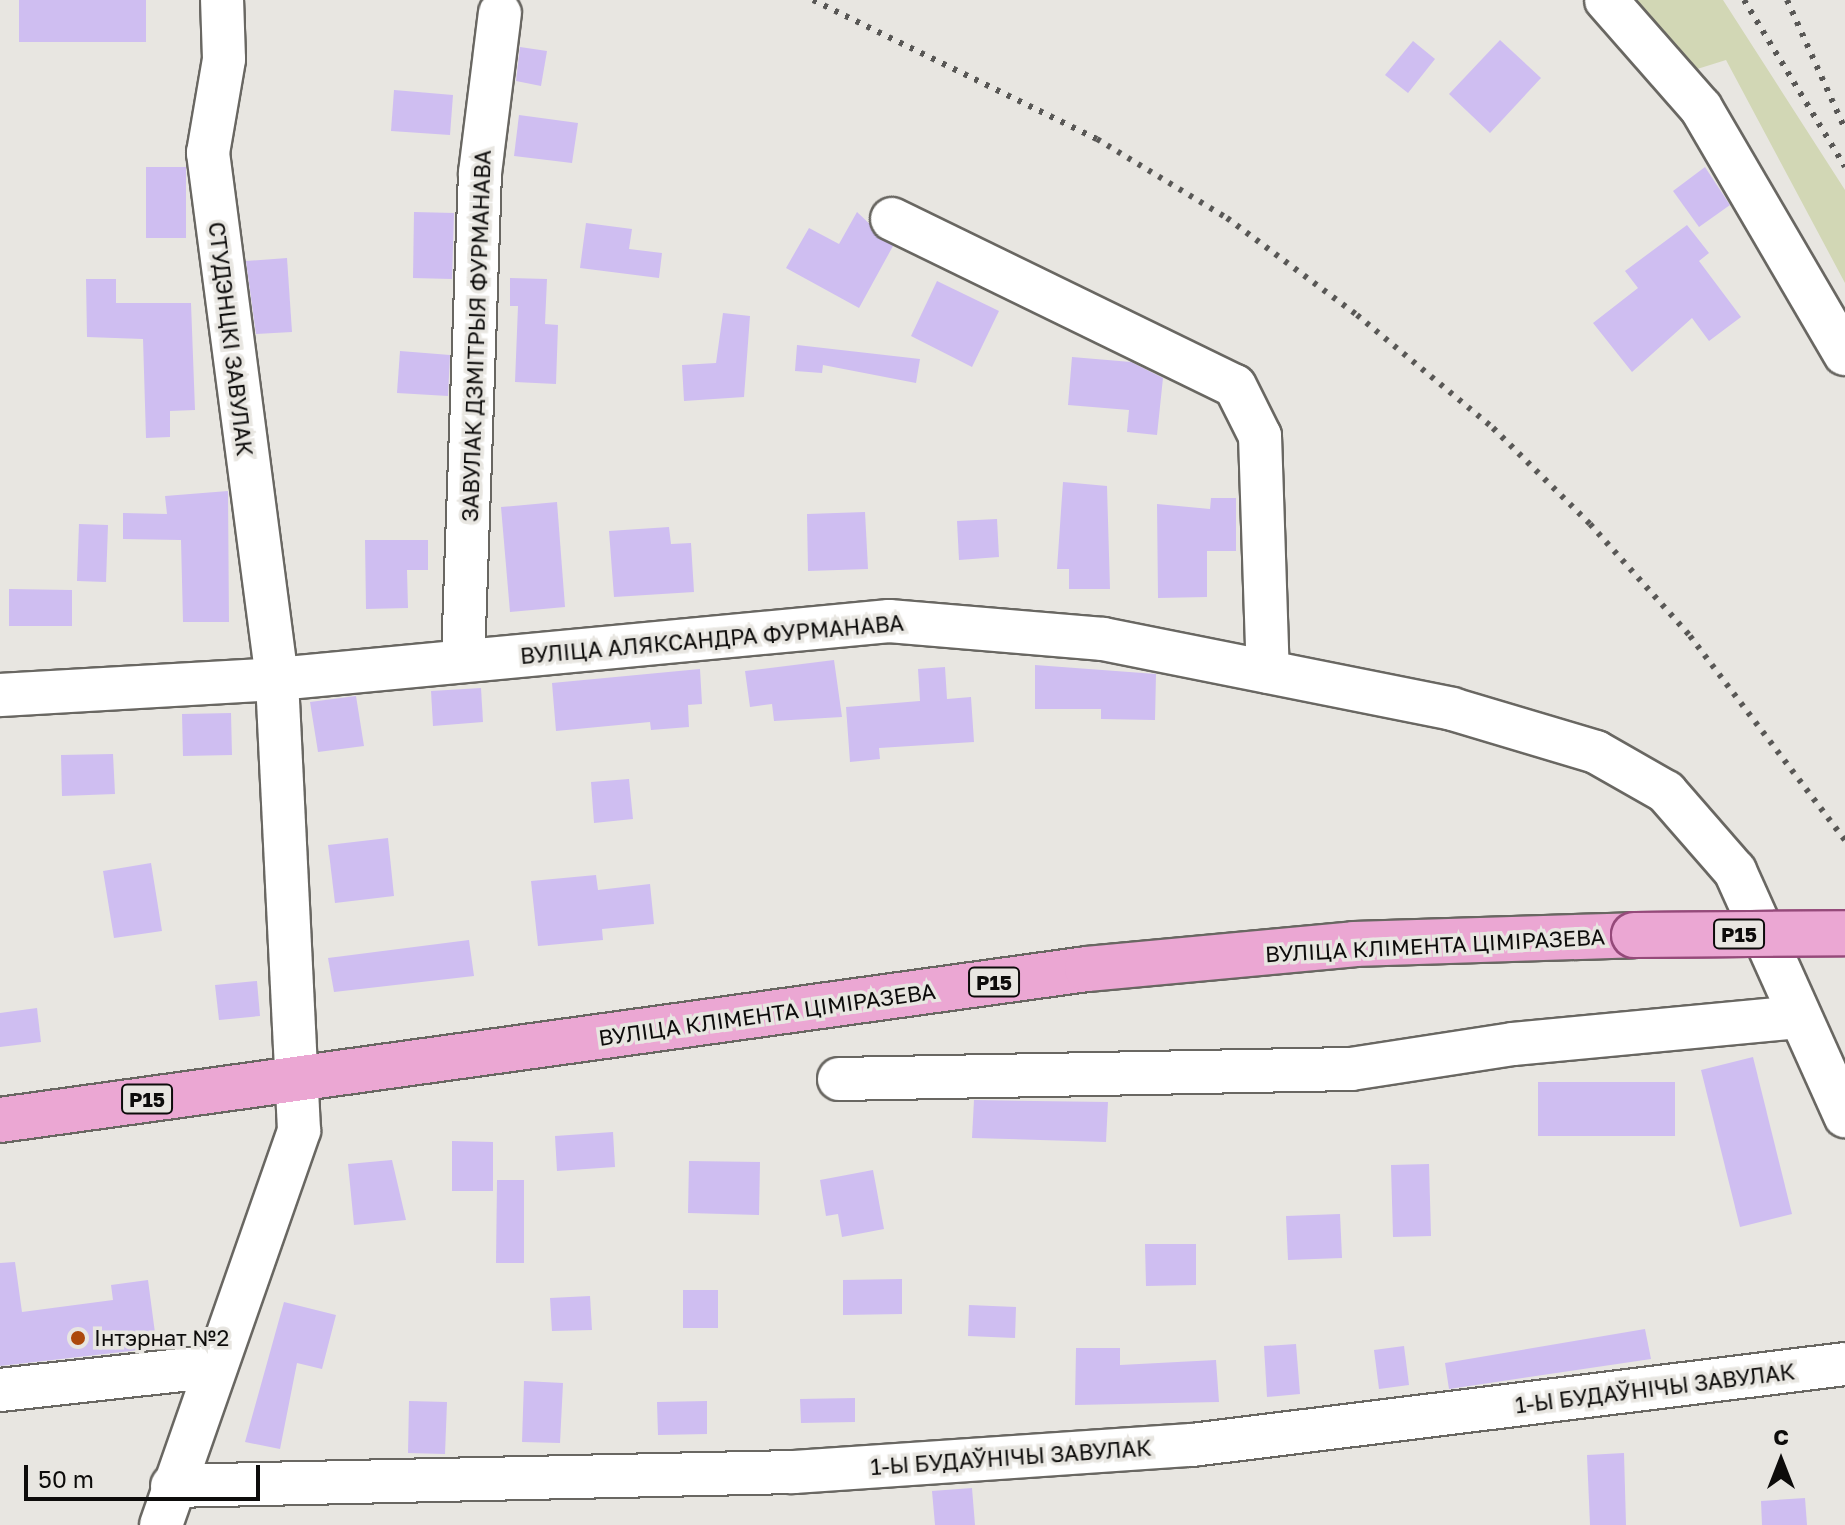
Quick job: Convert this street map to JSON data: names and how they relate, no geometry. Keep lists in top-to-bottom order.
{
  "streets": {
    "main road": ["Р15", "ВУЛІЦА КЛІМЕНТА ЦІМІРАЗЕВА"],
    "street": [
      "ЗАВУЛАК ДЗМІТРЫЯ ФУРМАНАВА",
      "СТУДЭНЦКІ ЗАВУЛАК",
      "ВУЛІЦА АЛЯКСАНДРА ФУРМАНАВА",
      "1-Ы БУДАЎНІЧЫ ЗАВУЛАК"
    ]
  },
  "crossings": [
    ["ЗАВУЛАК ДЗМІТРЫЯ ФУРМАНАВА", "ВУЛІЦА АЛЯКСАНДРА ФУРМАНАВА"],
    ["СТУДЭНЦКІ ЗАВУЛАК", "ВУЛІЦА АЛЯКСАНДРА ФУРМАНАВА"],
    ["СТУДЭНЦКІ ЗАВУЛАК", "ВУЛІЦА КЛІМЕНТА ЦІМІРАЗЕВА"],
    ["СТУДЭНЦКІ ЗАВУЛАК", "1-Ы БУДАЎНІЧЫ ЗАВУЛАК"]
  ],
  "places": ["Інтэрнат №2"],
  "scale_bar": "50 m",
  "north": "top"
}
